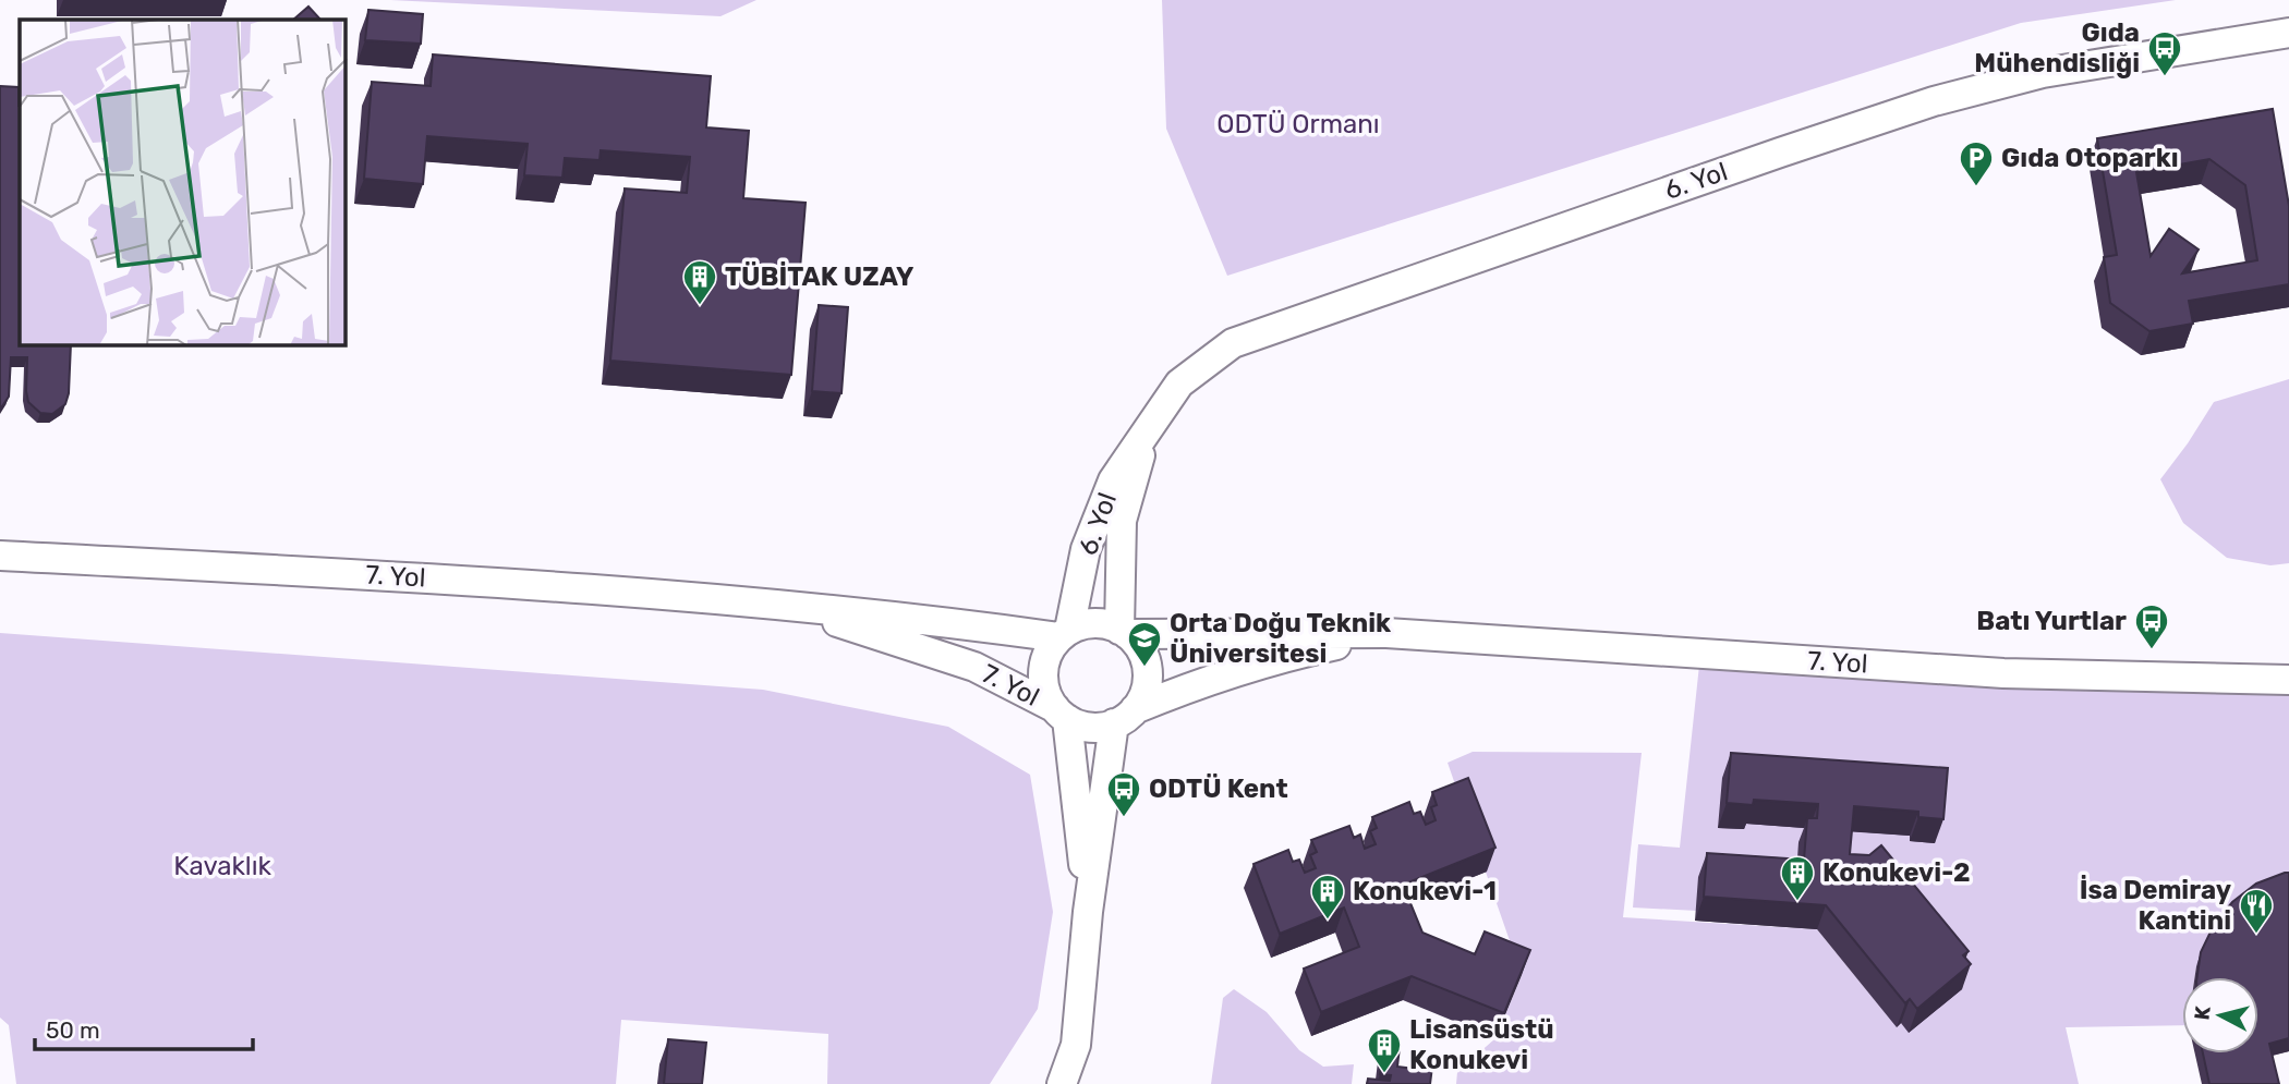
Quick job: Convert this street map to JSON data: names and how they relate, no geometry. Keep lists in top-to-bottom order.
{
  "streets": {
    "street": ["6. Yol", "7. Yol"]
  },
  "crossings": [
    ["6. Yol", "7. Yol"]
  ],
  "parks": ["ODTÜ Ormanı", "Kavaklık"],
  "places": {
    "bus stop": ["Gıda Mühendisliği", "Batı Yurtlar", "ODTÜ Kent"],
    "parking": ["Gıda Otoparkı"],
    "building": [
      "TÜBİTAK UZAY",
      "Konukevi-2",
      "Konukevi-1",
      "Lisansüstü Konukevi"
    ],
    "school or university": ["Orta Doğu Teknik Üniversitesi"],
    "restaurant": ["İsa Demiray Kantini"]
  },
  "scale_bar": "50 m",
  "north": "left"
}
